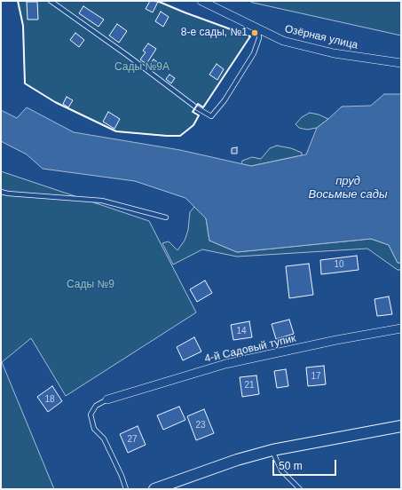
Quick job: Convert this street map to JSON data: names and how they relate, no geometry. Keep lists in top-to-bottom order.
{
  "streets": {
    "street": ["Озёрная улица", "4-й Садовый тупик"]
  },
  "water": ["пруд Восьмые сады"],
  "parks": ["Сады №9А", "Сады №9"],
  "places": ["8-е сады, №1"],
  "house_numbers": [
    "10",
    "14",
    "17",
    "21",
    "18",
    "23",
    "27"
  ],
  "scale_bar": "50 m"
}
